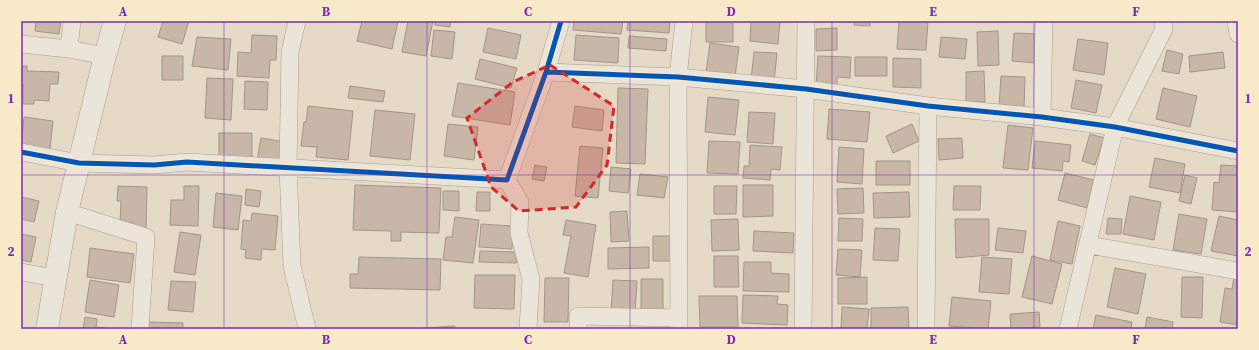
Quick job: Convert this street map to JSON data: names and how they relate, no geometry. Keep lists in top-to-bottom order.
{
  "grid": {
    "columns": [
      "A",
      "B",
      "C",
      "D",
      "E",
      "F"
    ],
    "rows": ["1", "2"]
  }
}
